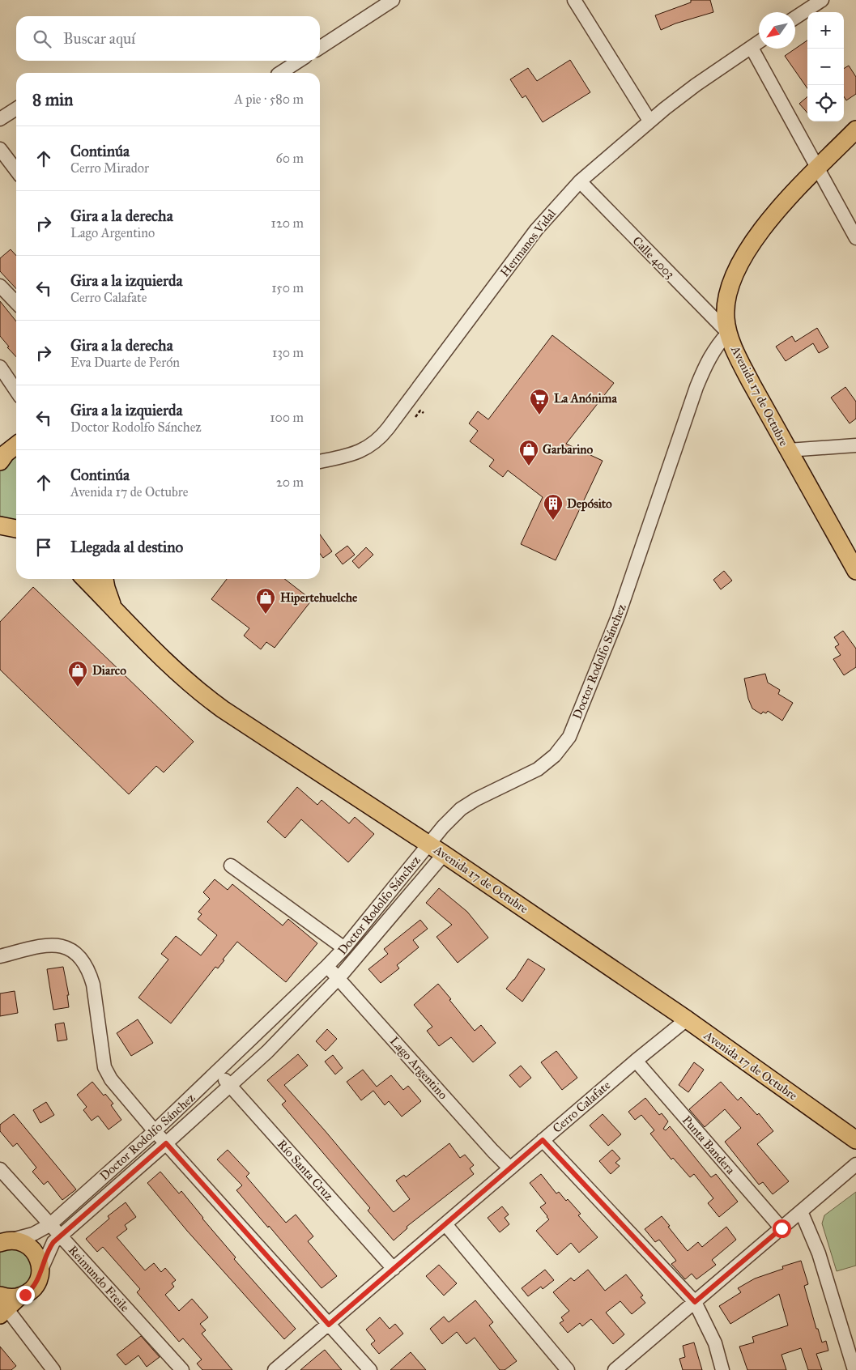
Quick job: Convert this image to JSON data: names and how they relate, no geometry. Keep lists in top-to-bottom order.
{
  "streets": {
    "main road": ["Avenida 17 de Octubre"],
    "street": [
      "Hermanos Vidal",
      "Calle 4003",
      "Doctor Rodolfo Sánchez",
      "Lago Argentino",
      "Cerro Calafate",
      "Punta Bandera",
      "Río Santa Cruz",
      "Reimundo Freile"
    ]
  },
  "crossings": [
    ["Hermanos Vidal", "Calle 4003"],
    ["Calle 4003", "Avenida 17 de Octubre"],
    ["Calle 4003", "Doctor Rodolfo Sánchez"],
    ["Avenida 17 de Octubre", "Doctor Rodolfo Sánchez"],
    ["Avenida 17 de Octubre", "Cerro Calafate"],
    ["Doctor Rodolfo Sánchez", "Lago Argentino"],
    ["Doctor Rodolfo Sánchez", "Río Santa Cruz"],
    ["Doctor Rodolfo Sánchez", "Reimundo Freile"],
    ["Lago Argentino", "Cerro Calafate"],
    ["Cerro Calafate", "Punta Bandera"],
    ["Cerro Calafate", "Río Santa Cruz"]
  ],
  "places": {
    "supermarket": ["La Anónima"],
    "shop": ["Garbarino", "Hipertehuelche", "Diarco"],
    "building": ["Depósito"]
  },
  "north": "bottom left",
  "page": {
    "map_buttons": ["+", "−"],
    "search": "Buscar aquí",
    "heading": ["8 min", "A pie · 580 m"],
    "list": [
      ["Continúa", "Cerro Mirador", "60 m"],
      ["Gira a la derecha", "Lago Argentino", "120 m"],
      ["Gira a la izquierda", "Cerro Calafate", "150 m"],
      ["Gira a la derecha", "Eva Duarte de Perón", "130 m"],
      ["Gira a la izquierda", "Doctor Rodolfo Sánchez", "100 m"],
      ["Continúa", "Avenida 17 de Octubre", "20 m"],
      "Llegada al destino"
    ]
  }
}
